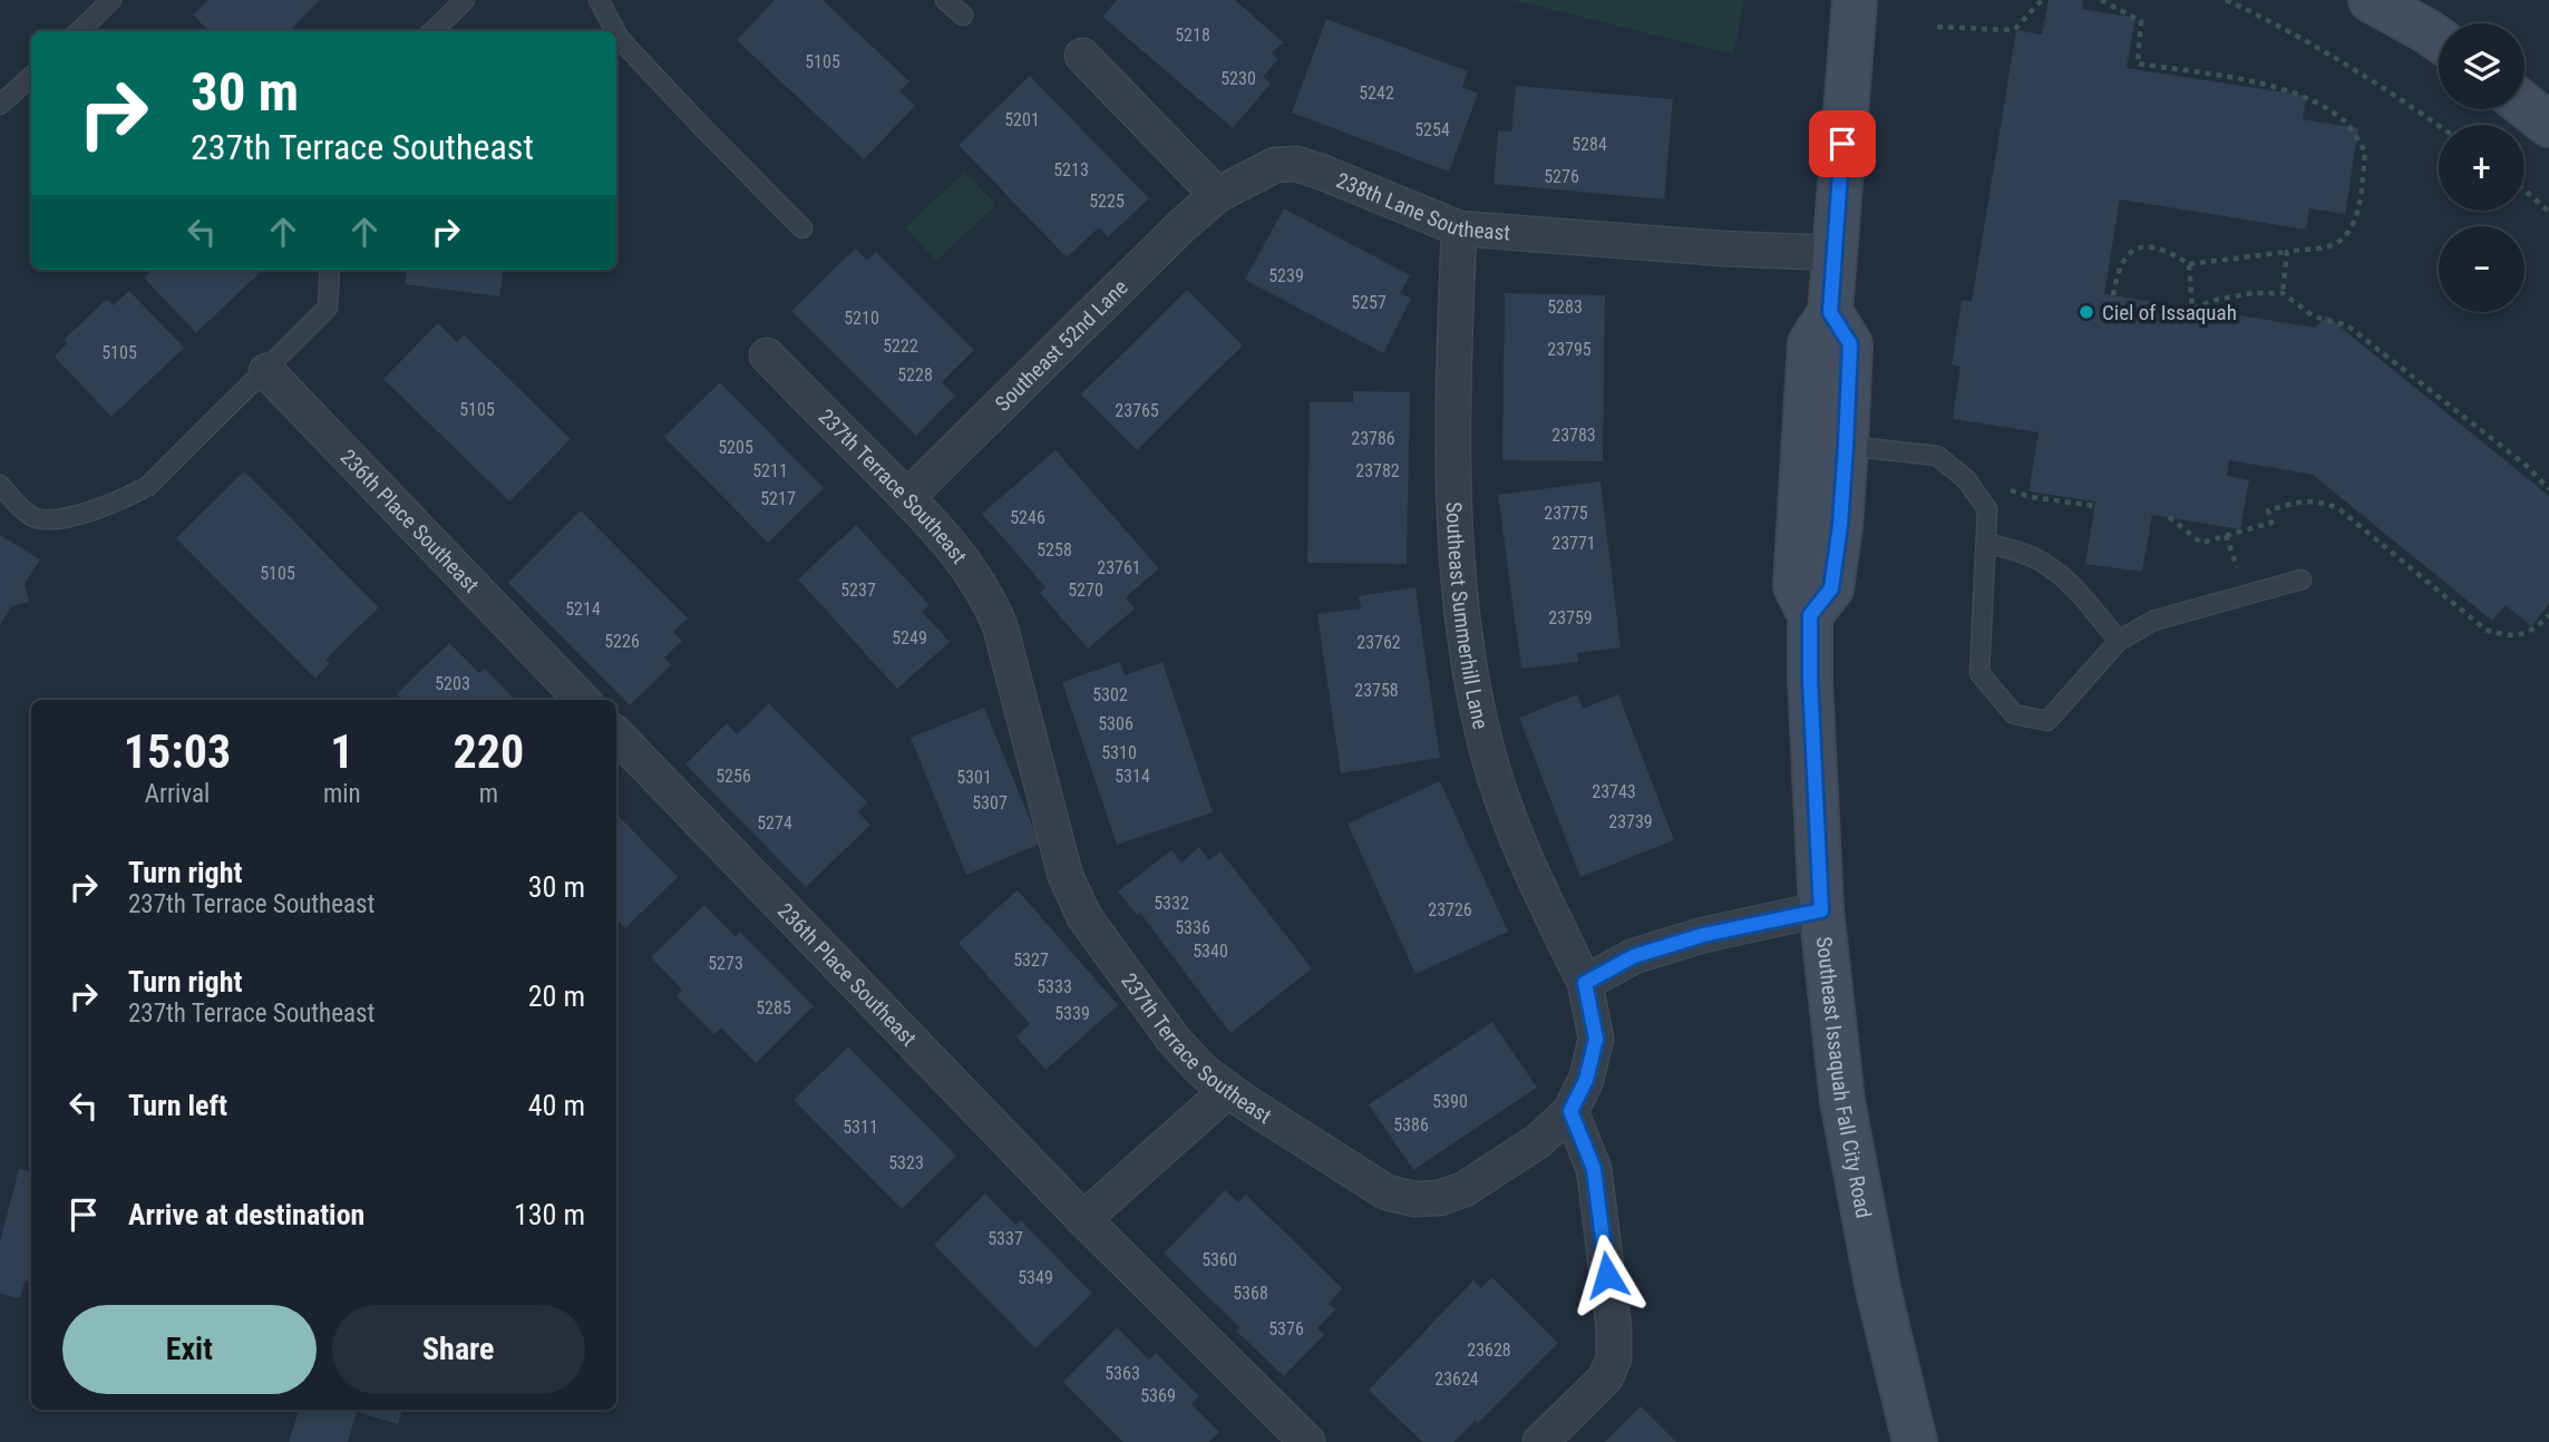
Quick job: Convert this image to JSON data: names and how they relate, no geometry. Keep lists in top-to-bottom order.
{
  "streets": {
    "main road": ["Southeast Issaquah Fall City Road"],
    "street": [
      "238th Lane Southeast",
      "Southeast 52nd Lane",
      "237th Terrace Southeast",
      "236th Place Southeast",
      "Southeast Summerhill Lane"
    ]
  },
  "crossings": [
    ["238th Lane Southeast", "Southeast 52nd Lane"],
    ["238th Lane Southeast", "Southeast Summerhill Lane"],
    ["238th Lane Southeast", "Southeast Issaquah Fall City Road"],
    ["Southeast 52nd Lane", "237th Terrace Southeast"],
    ["237th Terrace Southeast", "Southeast Summerhill Lane"]
  ],
  "places": ["Ciel of Issaquah"],
  "house_numbers": [
    "5218",
    "5105",
    "5230",
    "5242",
    "5201",
    "5254",
    "5284",
    "5213",
    "5276",
    "5225",
    "5239",
    "5257",
    "5283",
    "5210",
    "5222",
    "23795",
    "5105",
    "5228",
    "5105",
    "23765",
    "23783",
    "23786",
    "5205",
    "5211",
    "23782",
    "5217",
    "23775",
    "5246",
    "23771",
    "5258",
    "23761",
    "5105",
    "5237",
    "5270",
    "5214",
    "23759",
    "5249",
    "5226",
    "23762",
    "5203",
    "23758",
    "5302",
    "5306",
    "5310",
    "5256",
    "5314",
    "5301",
    "23743",
    "5307",
    "23739",
    "5274",
    "5332",
    "23726",
    "5336",
    "5340",
    "5327",
    "5273",
    "5333",
    "5285",
    "5339",
    "5390",
    "5386",
    "5311",
    "5323",
    "5337",
    "5360",
    "5349",
    "5368",
    "5376",
    "23628",
    "5363",
    "23624",
    "5369"
  ],
  "page": {
    "map_buttons": ["+", "−"],
    "turn": ["30 m", "237th Terrace Southeast"],
    "eta": [
      "15:03",
      "Arrival",
      "1",
      "min",
      "220",
      "m"
    ],
    "list": [
      {
        "name": "Turn right",
        "note": "237th Terrace Southeast",
        "value": "30 m"
      },
      {
        "name": "Turn right",
        "note": "237th Terrace Southeast",
        "value": "20 m"
      },
      {
        "name": "Turn left",
        "value": "40 m"
      },
      {
        "name": "Arrive at destination",
        "value": "130 m"
      }
    ],
    "buttons": ["Exit", "Share"]
  }
}
